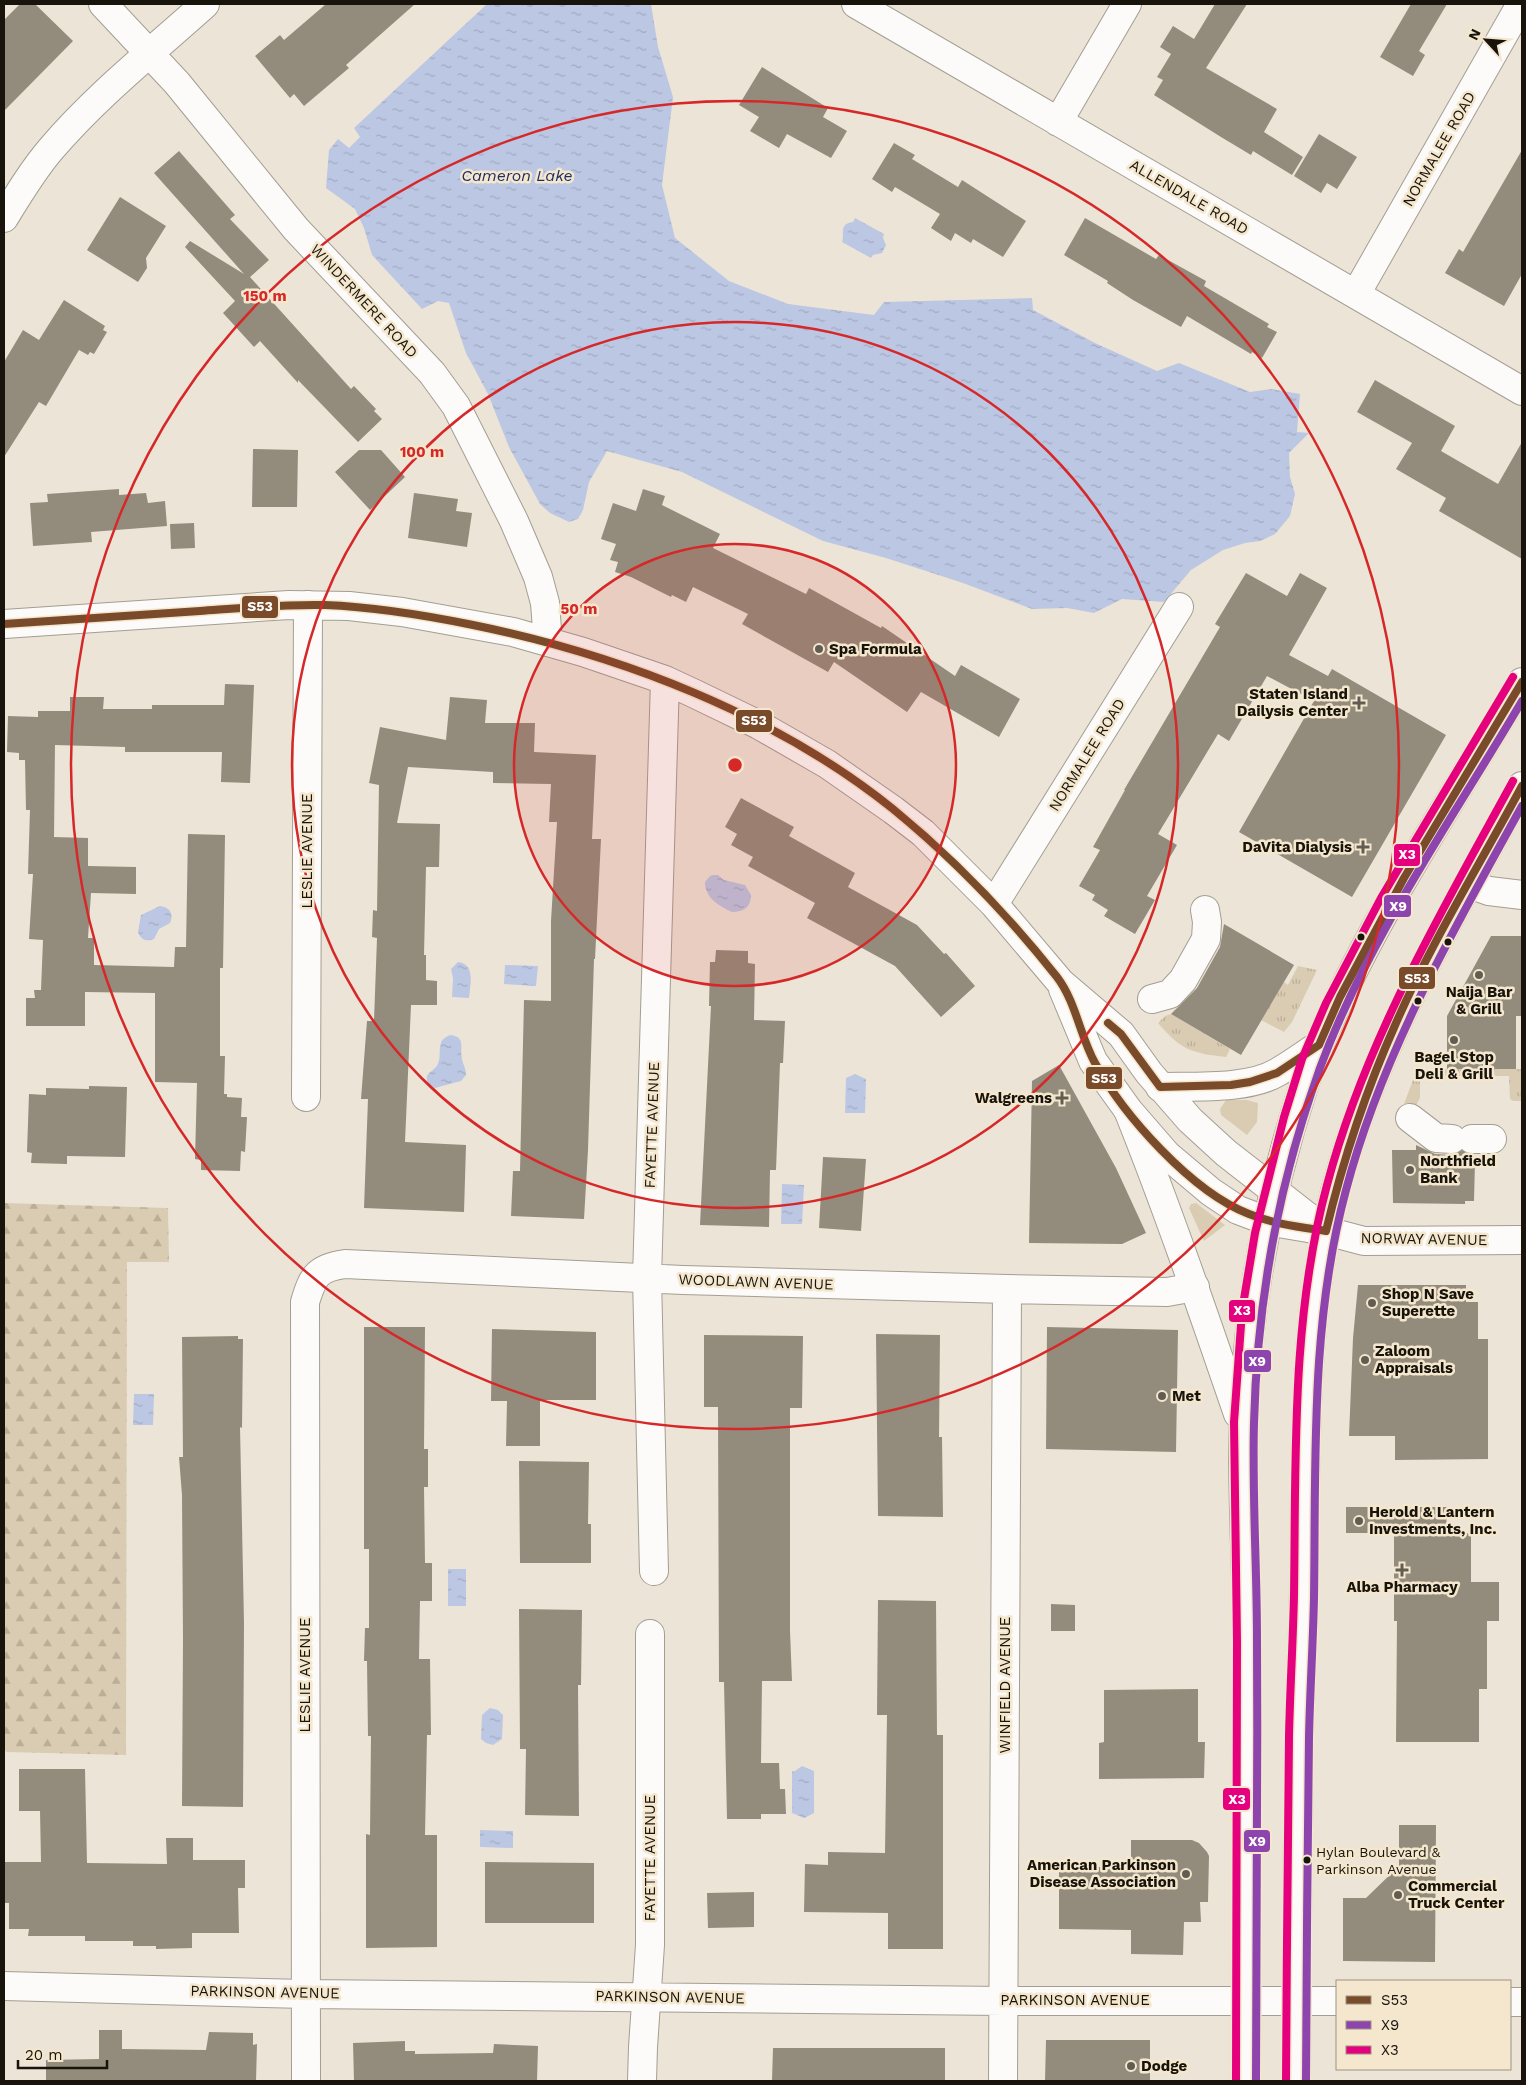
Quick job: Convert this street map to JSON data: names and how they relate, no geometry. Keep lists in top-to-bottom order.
{
  "streets": {
    "street": [
      "NORMALEE ROAD",
      "ALLENDALE ROAD",
      "WINDERMERE ROAD",
      "LESLIE AVENUE",
      "FAYETTE AVENUE",
      "NORWAY AVENUE",
      "WOODLAWN AVENUE",
      "WINFIELD AVENUE",
      "PARKINSON AVENUE"
    ]
  },
  "crossings": [
    ["NORMALEE ROAD", "ALLENDALE ROAD"],
    ["LESLIE AVENUE", "WOODLAWN AVENUE"],
    ["LESLIE AVENUE", "PARKINSON AVENUE"],
    ["FAYETTE AVENUE", "WOODLAWN AVENUE"],
    ["FAYETTE AVENUE", "PARKINSON AVENUE"],
    ["WOODLAWN AVENUE", "WINFIELD AVENUE"],
    ["WINFIELD AVENUE", "PARKINSON AVENUE"]
  ],
  "water": ["Cameron Lake"],
  "places": {
    "other": [
      "Spa Formula",
      "Naija Bar & Grill",
      "Bagel Stop Deli & Grill",
      "Northfield Bank",
      "Shop N Save Superette",
      "Zaloom Appraisals",
      "Met",
      "Herold & Lantern Investments, Inc.",
      "Hylan Boulevard & Parkinson Avenue",
      "American Parkinson Disease Association",
      "Commercial Truck Center",
      "Dodge"
    ],
    "health": [
      "Staten Island Dailysis Center",
      "DaVita Dialysis",
      "Walgreens",
      "Alba Pharmacy"
    ]
  },
  "lines": ["transit line S53", "transit line X3", "transit line X9"],
  "legend": ["S53", "X9", "X3"],
  "scale_bar": "20 m",
  "north": "top left",
  "rings": ["150 m", "100 m", "50 m"]
}
